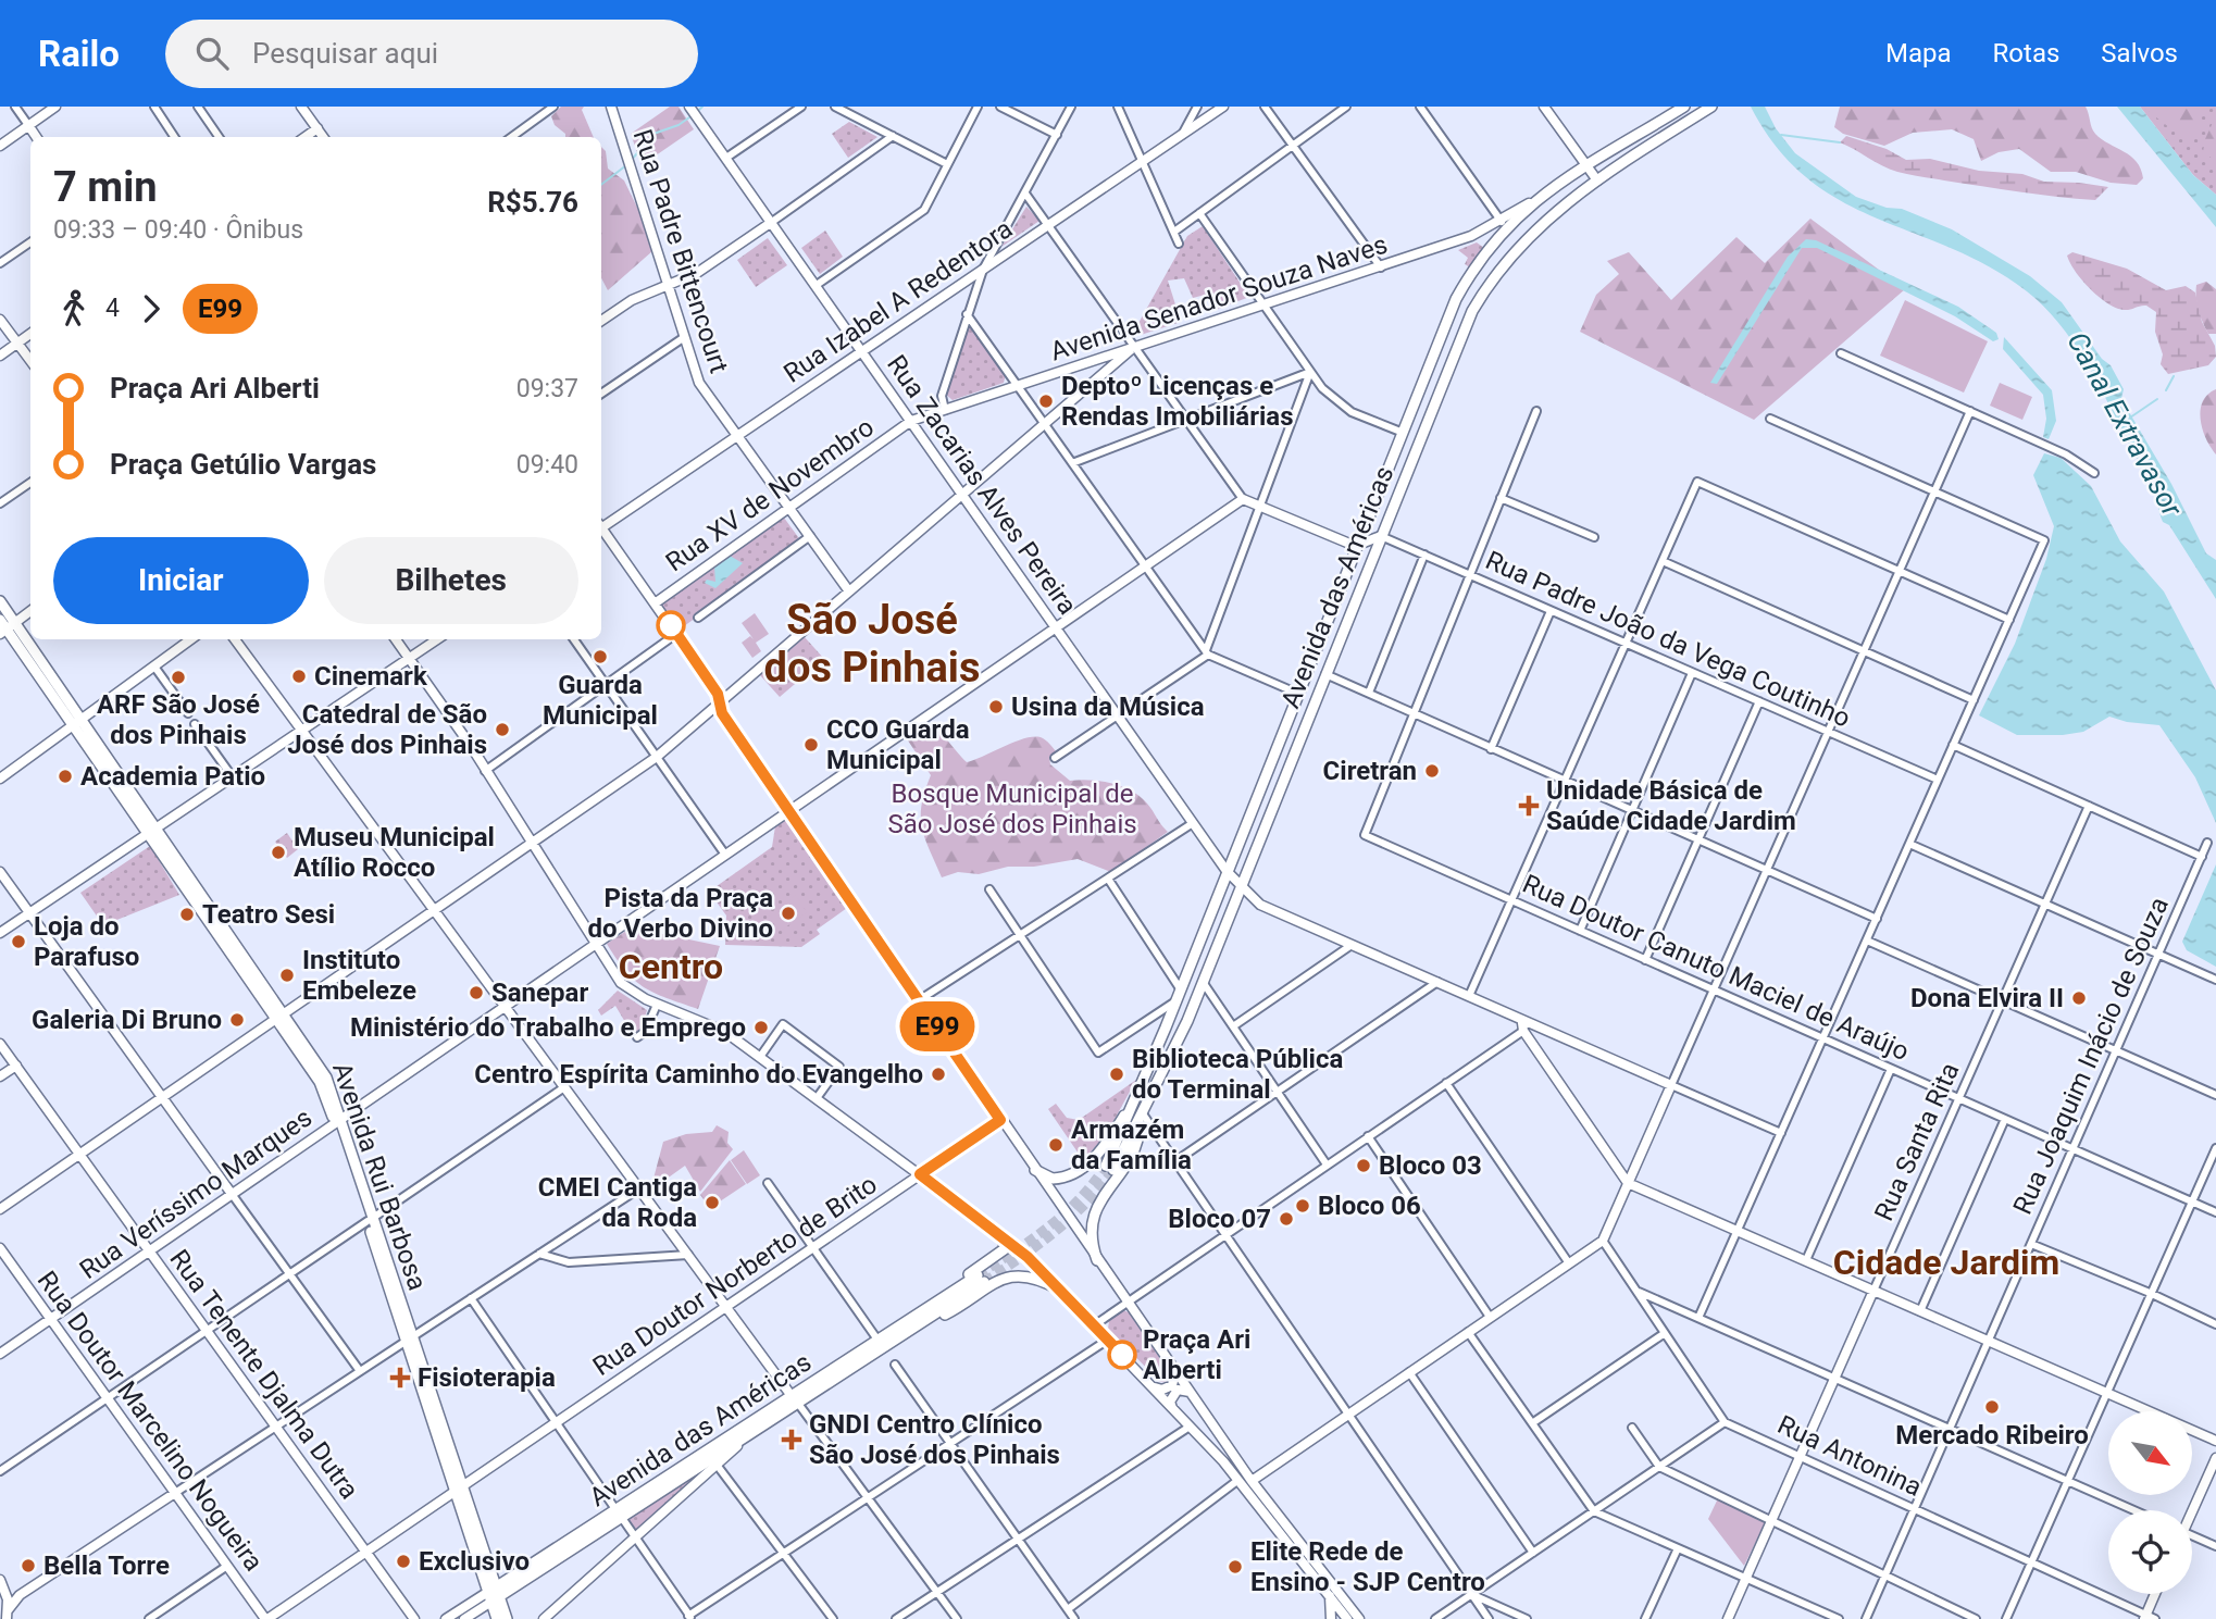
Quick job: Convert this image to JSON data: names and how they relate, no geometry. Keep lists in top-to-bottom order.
{
  "streets": {
    "main road": [
      "Rua Padre Bittencourt",
      "Avenida Senador Souza Naves",
      "Rua Izabel A Redentora",
      "Rua Zacarias Alves Pereira",
      "Rua XV de Novembro",
      "Avenida das Américas",
      "Rua Santa Rita",
      "Avenida Rui Barbosa",
      "Rua Veríssimo Marques",
      "Rua Doutor Norberto de Brito",
      "Rua Tenente Djalma Dutra",
      "Rua Doutor Marcelino Nogueira"
    ],
    "street": [
      "Rua Padre João da Vega Coutinho",
      "Rua Doutor Canuto Maciel de Araújo",
      "Rua Joaquim Inácio de Souza",
      "Rua Antonina"
    ]
  },
  "crossings": [
    ["Rua Padre Bittencourt", "Rua Izabel A Redentora"],
    ["Rua Padre Bittencourt", "Rua XV de Novembro"],
    ["Avenida Senador Souza Naves", "Rua Zacarias Alves Pereira"],
    ["Avenida Senador Souza Naves", "Rua XV de Novembro"],
    ["Avenida Senador Souza Naves", "Avenida das Américas"],
    ["Rua Izabel A Redentora", "Rua Zacarias Alves Pereira"],
    ["Rua Zacarias Alves Pereira", "Rua XV de Novembro"],
    ["Rua Zacarias Alves Pereira", "Avenida das Américas"],
    ["Rua Zacarias Alves Pereira", "Rua Veríssimo Marques"],
    ["Avenida das Américas", "Rua Padre João da Vega Coutinho"],
    ["Avenida das Américas", "Avenida Rui Barbosa"],
    ["Rua Doutor Canuto Maciel de Araújo", "Rua Joaquim Inácio de Souza"],
    ["Rua Doutor Canuto Maciel de Araújo", "Rua Santa Rita"],
    ["Rua Joaquim Inácio de Souza", "Rua Antonina"],
    ["Rua Santa Rita", "Rua Antonina"],
    ["Avenida Rui Barbosa", "Rua Veríssimo Marques"],
    ["Avenida Rui Barbosa", "Rua Doutor Norberto de Brito"],
    ["Rua Veríssimo Marques", "Rua Tenente Djalma Dutra"],
    ["Rua Veríssimo Marques", "Rua Doutor Marcelino Nogueira"],
    ["Rua Doutor Norberto de Brito", "Rua Tenente Djalma Dutra"],
    ["Rua Doutor Norberto de Brito", "Rua Doutor Marcelino Nogueira"]
  ],
  "districts": ["São José dos Pinhais", "Centro", "Cidade Jardim"],
  "water": ["Canal Extravasor"],
  "parks": ["Bosque Municipal de São José dos Pinhais"],
  "places": {
    "other": [
      "Deptoº Licenças e Rendas Imobiliárias",
      "Guarda Municipal",
      "Cinemark",
      "ARF São José dos Pinhais",
      "Usina da Música",
      "Catedral de São José dos Pinhais",
      "CCO Guarda Municipal",
      "Ciretran",
      "Academia Patio",
      "Museu Municipal Atílio Rocco",
      "Pista da Praça do Verbo Divino",
      "Teatro Sesi",
      "Loja do Parafuso",
      "Instituto Embeleze",
      "Sanepar",
      "Dona Elvira II",
      "Galeria Di Bruno",
      "Ministério do Trabalho e Emprego",
      "Centro Espírita Caminho do Evangelho",
      "Biblioteca Pública do Terminal",
      "Armazém da Família",
      "Bloco 03",
      "CMEI Cantiga da Roda",
      "Bloco 06",
      "Bloco 07",
      "Praça Ari Alberti",
      "Mercado Ribeiro",
      "Exclusivo",
      "Bella Torre",
      "Elite Rede de Ensino - SJP Centro"
    ],
    "health": ["Unidade Básica de Saúde Cidade Jardim", "Fisioterapia", "GNDI Centro Clínico São José dos Pinhais"]
  },
  "lines": ["bus line E99"],
  "north": "bottom right",
  "page": {
    "header": "Railo",
    "search": "Pesquisar aqui",
    "nav": ["Mapa", "Rotas", "Salvos"],
    "on_map": "E99",
    "heading": ["7 min", "09:33 – 09:40 · Ônibus", "R$5.76"],
    "legs": ["4", "E99"],
    "list": [
      {
        "name": "Praça Ari Alberti",
        "value": "09:37"
      },
      {
        "name": "Praça Getúlio Vargas",
        "value": "09:40"
      }
    ],
    "buttons": ["Iniciar", "Bilhetes"]
  }
}
